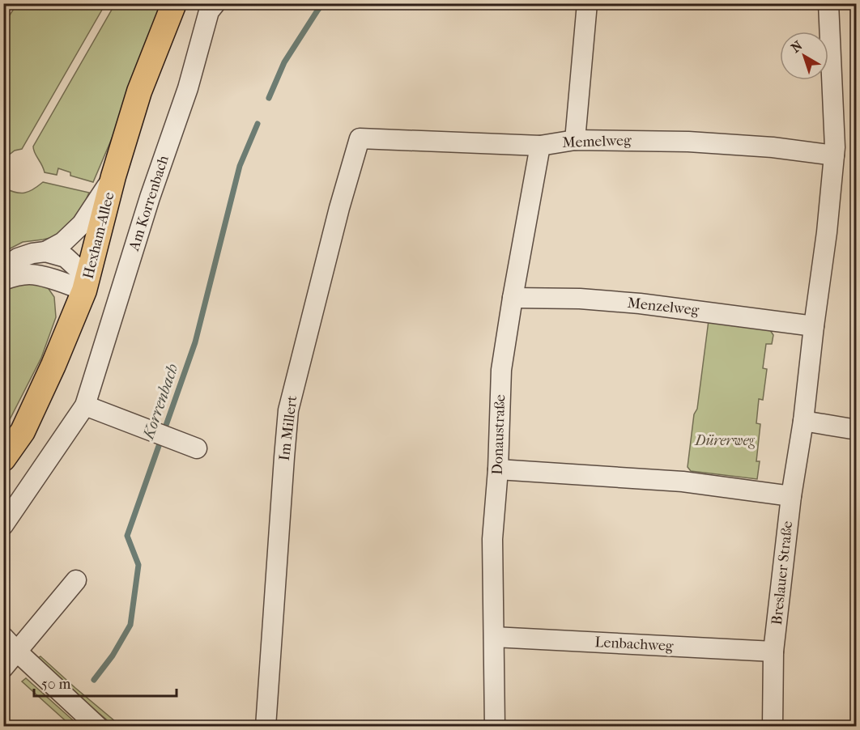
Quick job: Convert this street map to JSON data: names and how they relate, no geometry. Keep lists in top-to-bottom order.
{
  "streets": {
    "main road": ["Hexham-Allee"],
    "street": [
      "Memelweg",
      "Am Korrenbach",
      "Menzelweg",
      "Im Millert",
      "Donaustraße",
      "Breslauer Straße",
      "Lenbachweg"
    ]
  },
  "crossings": [
    ["Memelweg", "Im Millert"],
    ["Memelweg", "Donaustraße"],
    ["Memelweg", "Breslauer Straße"],
    ["Menzelweg", "Donaustraße"],
    ["Menzelweg", "Breslauer Straße"],
    ["Donaustraße", "Lenbachweg"],
    ["Breslauer Straße", "Lenbachweg"]
  ],
  "water": ["Korrenbach"],
  "parks": ["Dürerweg"],
  "scale_bar": "50 m",
  "north": "top left"
}
